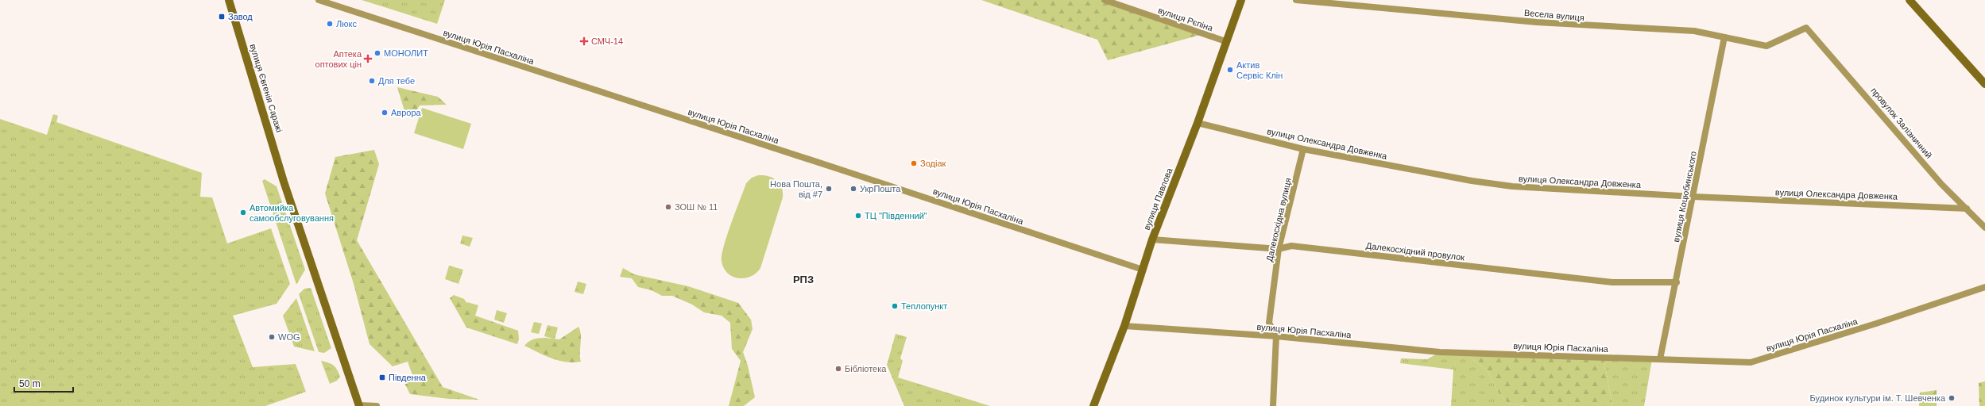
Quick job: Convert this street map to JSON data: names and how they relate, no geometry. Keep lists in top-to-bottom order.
{
  "streets": {
    "main road": ["вулиця Євгенія Саражі", "вулиця Павлова"],
    "street": [
      "Весела вулиця",
      "вулиця Рєпіна",
      "вулиця Юрія Пасхаліна",
      "провулок Залізничний",
      "вулиця Олександра Довженка",
      "вулиця Коцюбинського",
      "Далекосхідна вулиця",
      "Далекосхідний провулок"
    ]
  },
  "crossings": [
    ["Весела вулиця", "провулок Залізничний"],
    ["Весела вулиця", "вулиця Коцюбинського"],
    ["вулиця Рєпіна", "вулиця Павлова"],
    ["вулиця Юрія Пасхаліна", "вулиця Коцюбинського"],
    ["вулиця Юрія Пасхаліна", "вулиця Павлова"],
    ["вулиця Юрія Пасхаліна", "Далекосхідна вулиця"],
    ["провулок Залізничний", "вулиця Олександра Довженка"],
    ["вулиця Олександра Довженка", "вулиця Коцюбинського"],
    ["вулиця Олександра Довженка", "вулиця Павлова"],
    ["вулиця Олександра Довженка", "Далекосхідна вулиця"],
    ["вулиця Коцюбинського", "Далекосхідний провулок"],
    ["вулиця Павлова", "Далекосхідний провулок"],
    ["Далекосхідна вулиця", "Далекосхідний провулок"]
  ],
  "districts": ["РПЗ"],
  "places": {
    "transit": ["Завод", "Південна"],
    "other": [
      "Люкс",
      "МОНОЛИТ",
      "Актив Сервiс Клiн",
      "Для тебе",
      "Аврора",
      "Зодіак",
      "Нова Пошта, від #7",
      "УкрПошта",
      "ЗОШ № 11",
      "Автомийка самообслуговування",
      "ТЦ \"Південний\"",
      "Теплопункт",
      "WOG",
      "Бібліотека",
      "Будинок культури ім. Т. Шевченка"
    ],
    "health": ["СМЧ-14", "Аптека оптових цін"]
  },
  "scale_bar": "50 m"
}
